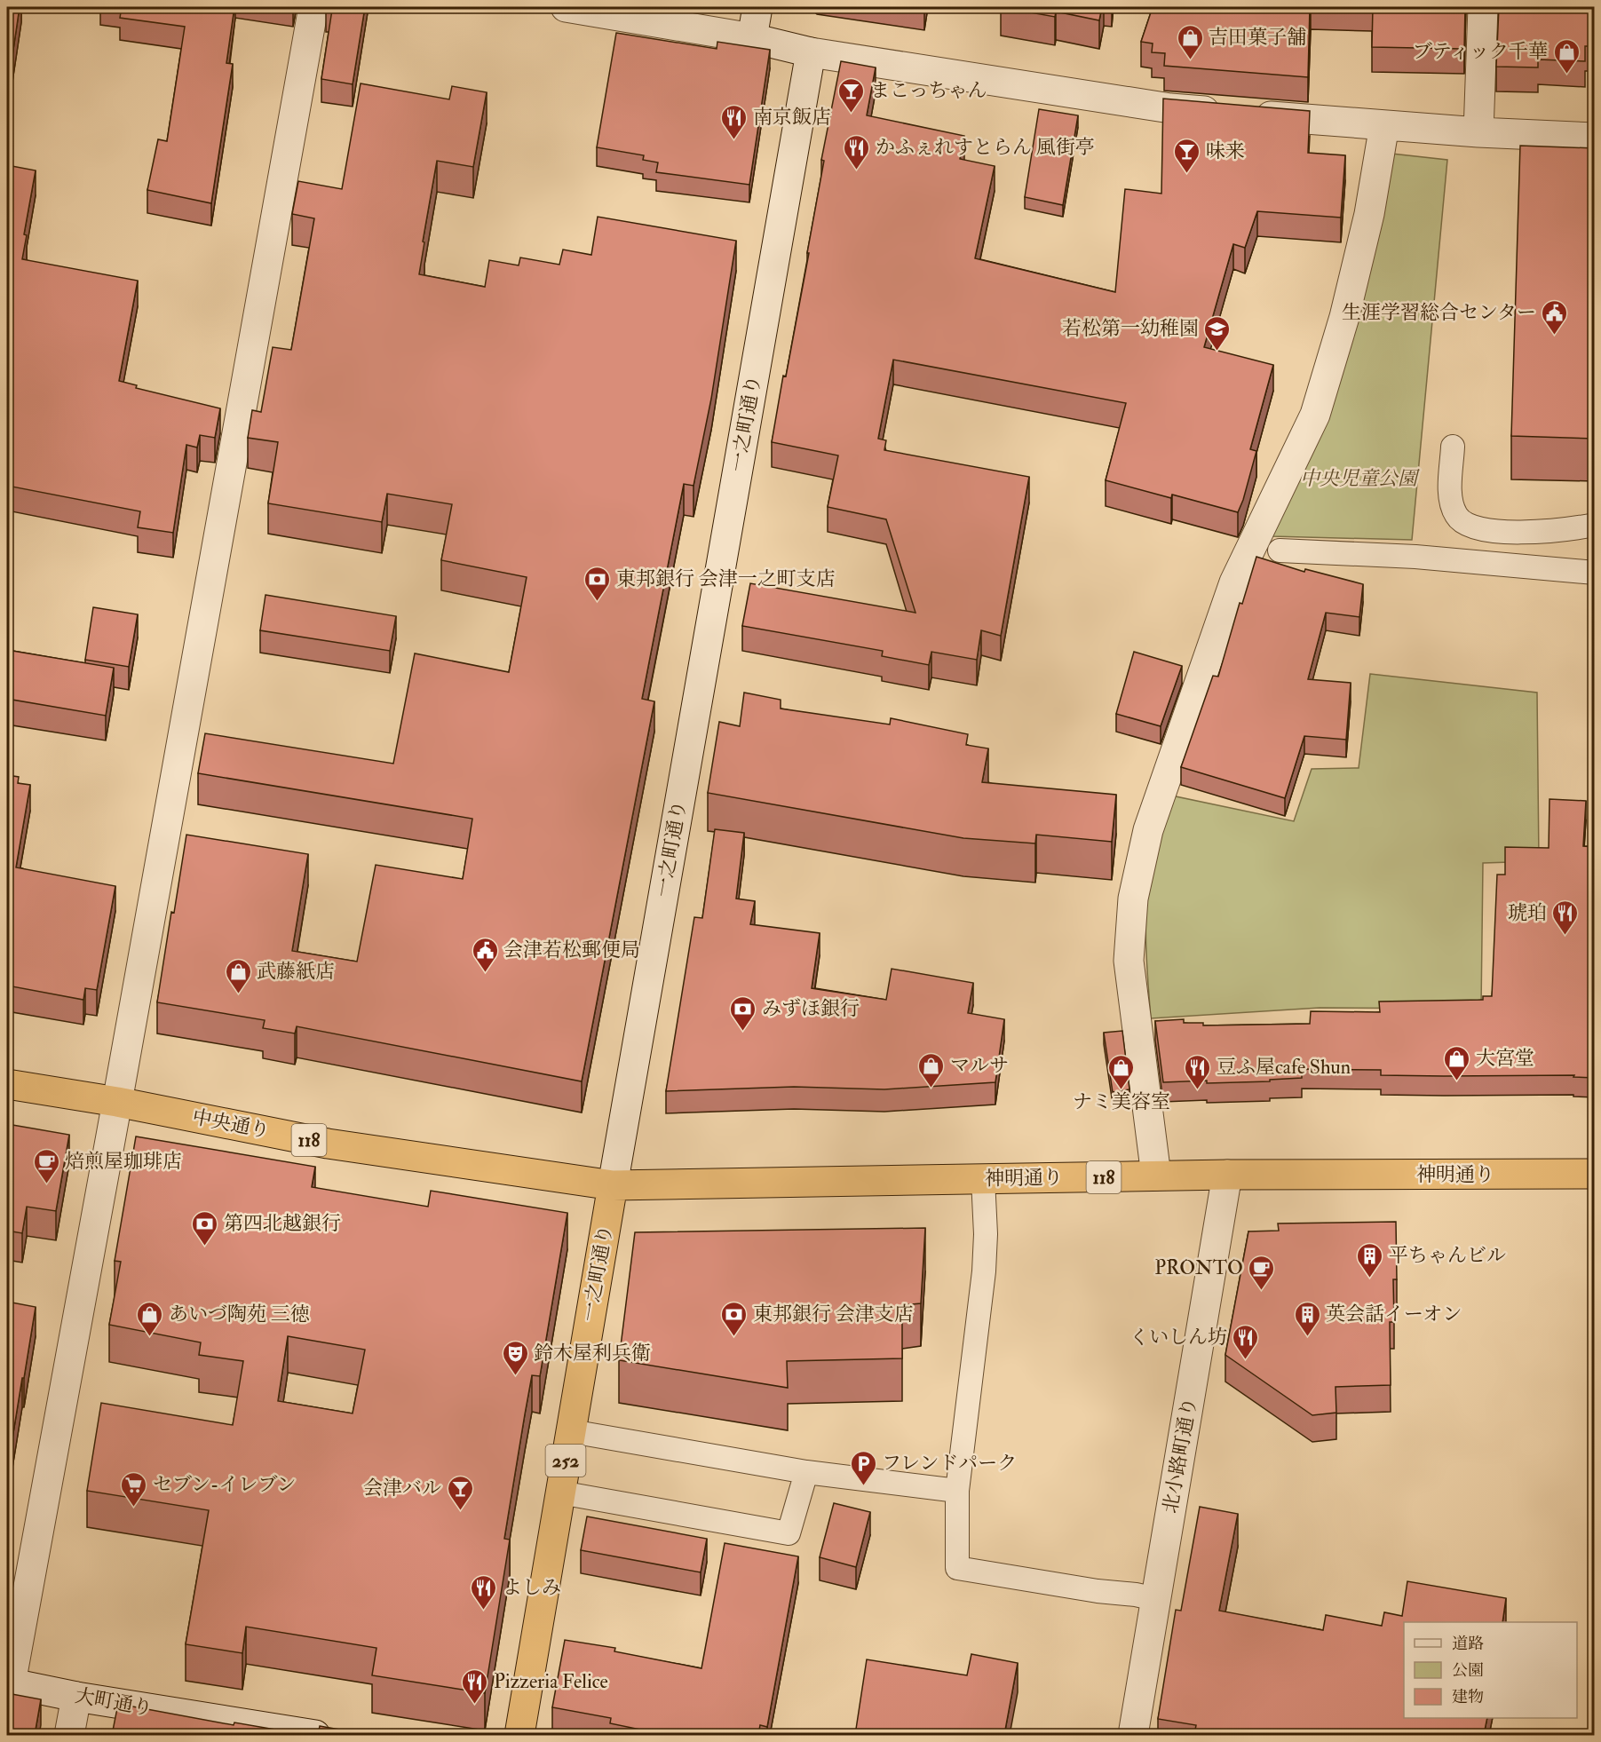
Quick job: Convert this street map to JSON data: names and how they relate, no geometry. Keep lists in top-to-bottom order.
{
  "streets": {
    "highway": [
      "一之町通り",
      "中央通り",
      "118",
      "神明通り",
      "252"
    ],
    "street": ["北小路町通り", "大町通り"]
  },
  "crossings": [
    ["一之町通り", "中央通り"],
    ["一之町通り", "神明通り"],
    ["中央通り", "神明通り"],
    ["神明通り", "北小路町通り"]
  ],
  "parks": ["中央児童公園"],
  "places": {
    "shop": [
      "吉田菓子舗",
      "ブティック千華",
      "武藤紙店",
      "大宮堂",
      "マルサ",
      "ナミ美容室",
      "あいづ陶苑 三徳"
    ],
    "bar": ["まこっちゃん", "味来", "会津バル"],
    "restaurant": [
      "南京飯店",
      "かふぇれすとらん 風街亭",
      "琥珀",
      "豆ふ屋cafe Shun",
      "くいしん坊",
      "よしみ",
      "Pizzeria Felice"
    ],
    "public building": ["生涯学習総合センター", "会津若松郵便局"],
    "school or university": ["若松第一幼稚園"],
    "bank": [
      "東邦銀行 会津一之町支店",
      "みずほ銀行",
      "第四北越銀行",
      "東邦銀行 会津支店"
    ],
    "cafe": ["焙煎屋珈琲店", "PRONTO"],
    "building": ["平ちゃんビル", "英会話イーオン"],
    "theatre": ["鈴木屋利兵衛"],
    "parking": ["フレンドパーク"],
    "supermarket": ["セブン-イレブン"]
  },
  "legend": ["道路", "公園", "建物"]
}
